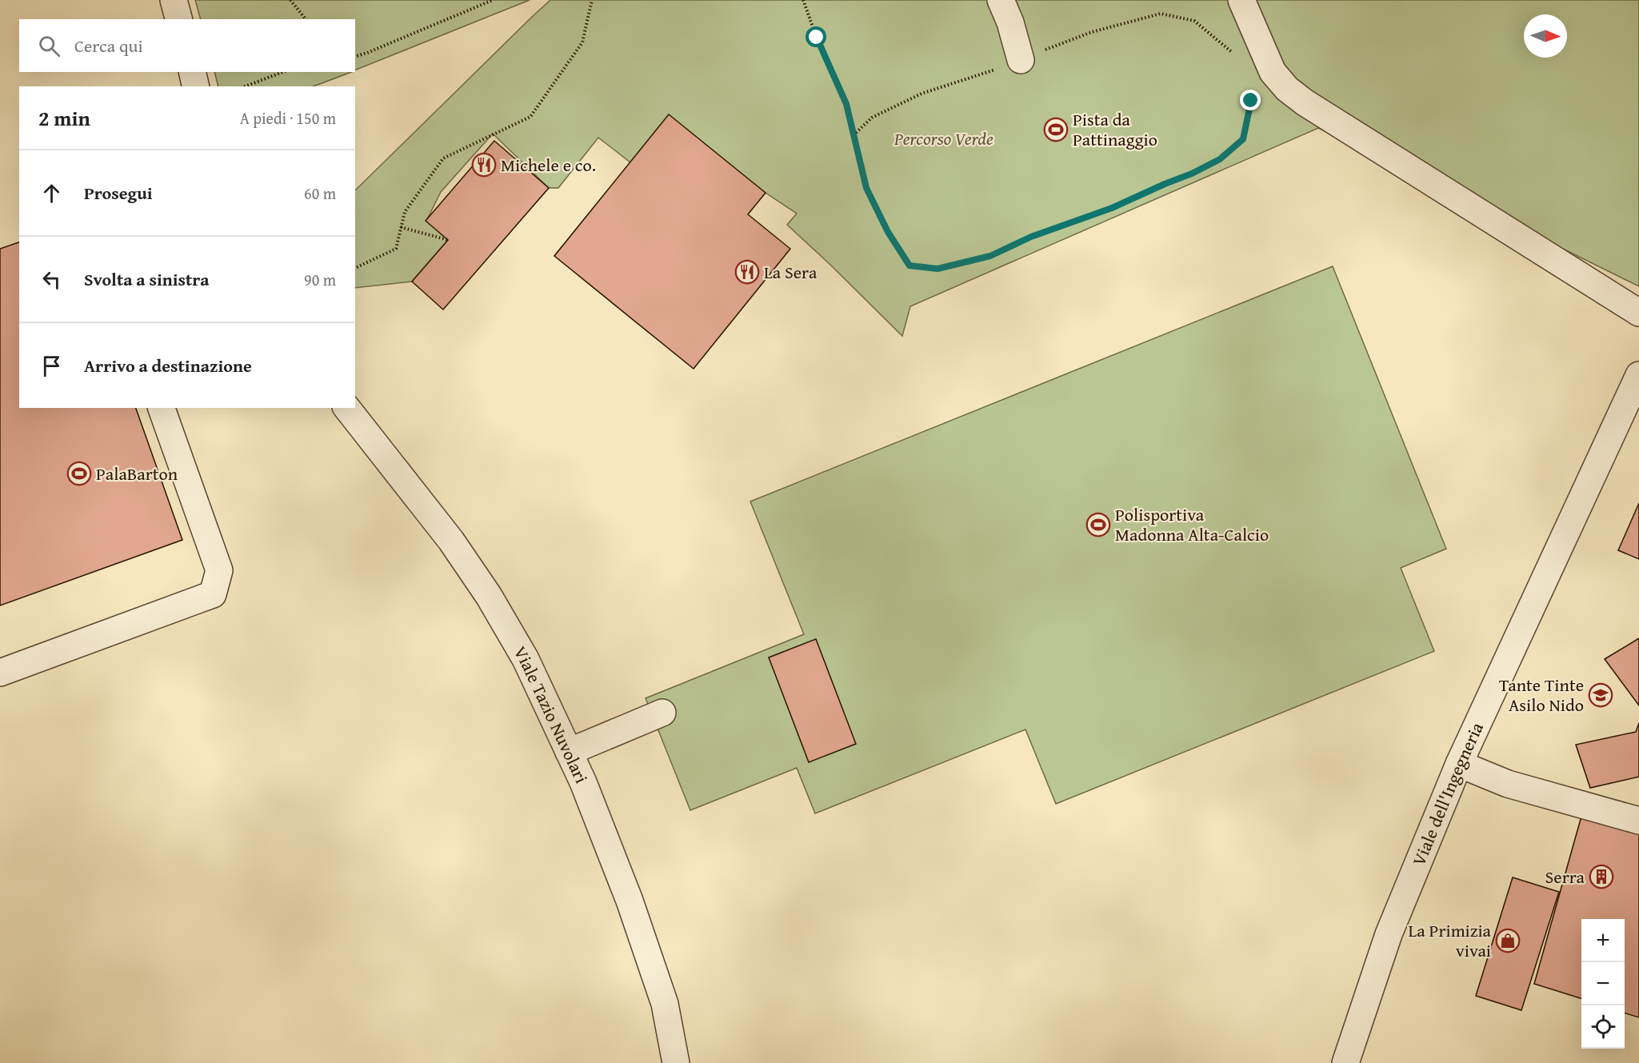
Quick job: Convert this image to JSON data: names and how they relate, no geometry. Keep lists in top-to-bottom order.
{
  "streets": {
    "street": ["Viale Tazio Nuvolari", "Viale dell'Ingegneria"]
  },
  "parks": ["Percorso Verde"],
  "places": {
    "sports": ["Pista da Pattinaggio", "PalaBarton", "Polisportiva Madonna Alta-Calcio"],
    "restaurant": ["Michele e co.", "La Sera"],
    "school or university": ["Tante Tinte Asilo Nido"],
    "building": ["Serra"],
    "shop": ["La Primizia vivai"]
  },
  "north": "right",
  "page": {
    "search": "Cerca qui",
    "heading": ["2 min", "A piedi · 150 m"],
    "list": [
      ["Prosegui", "60 m"],
      ["Svolta a sinistra", "90 m"],
      "Arrivo a destinazione"
    ],
    "map_buttons": ["+", "−"]
  }
}
